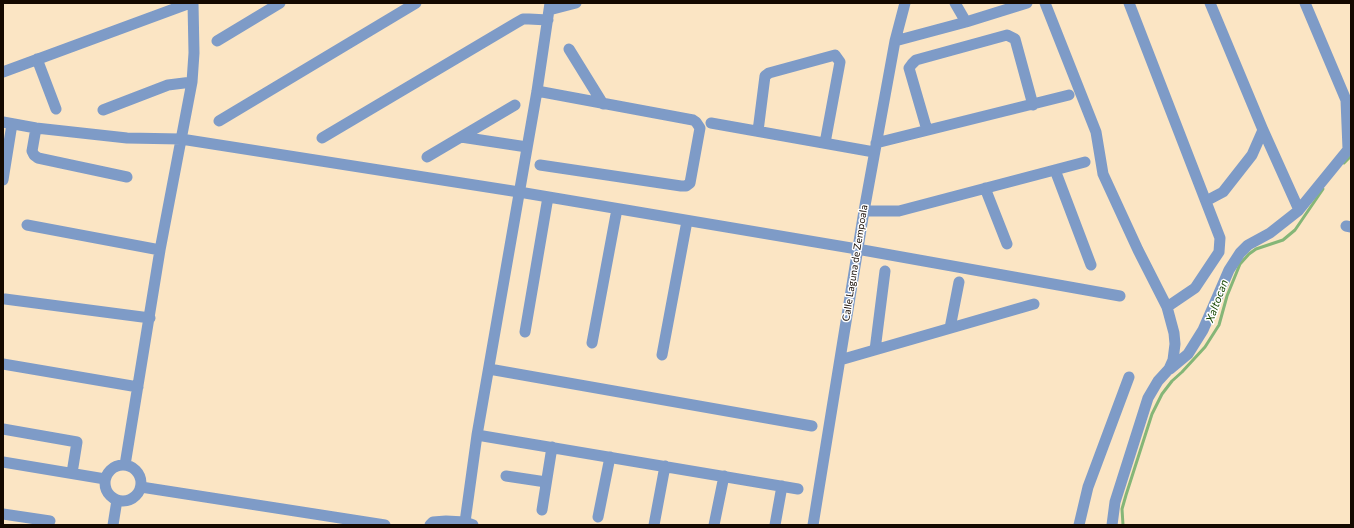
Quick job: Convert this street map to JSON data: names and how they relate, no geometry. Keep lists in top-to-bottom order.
{
  "streets": {
    "street": ["Calle Laguna de Zempoala"]
  },
  "water": ["Xaltocan"]
}
